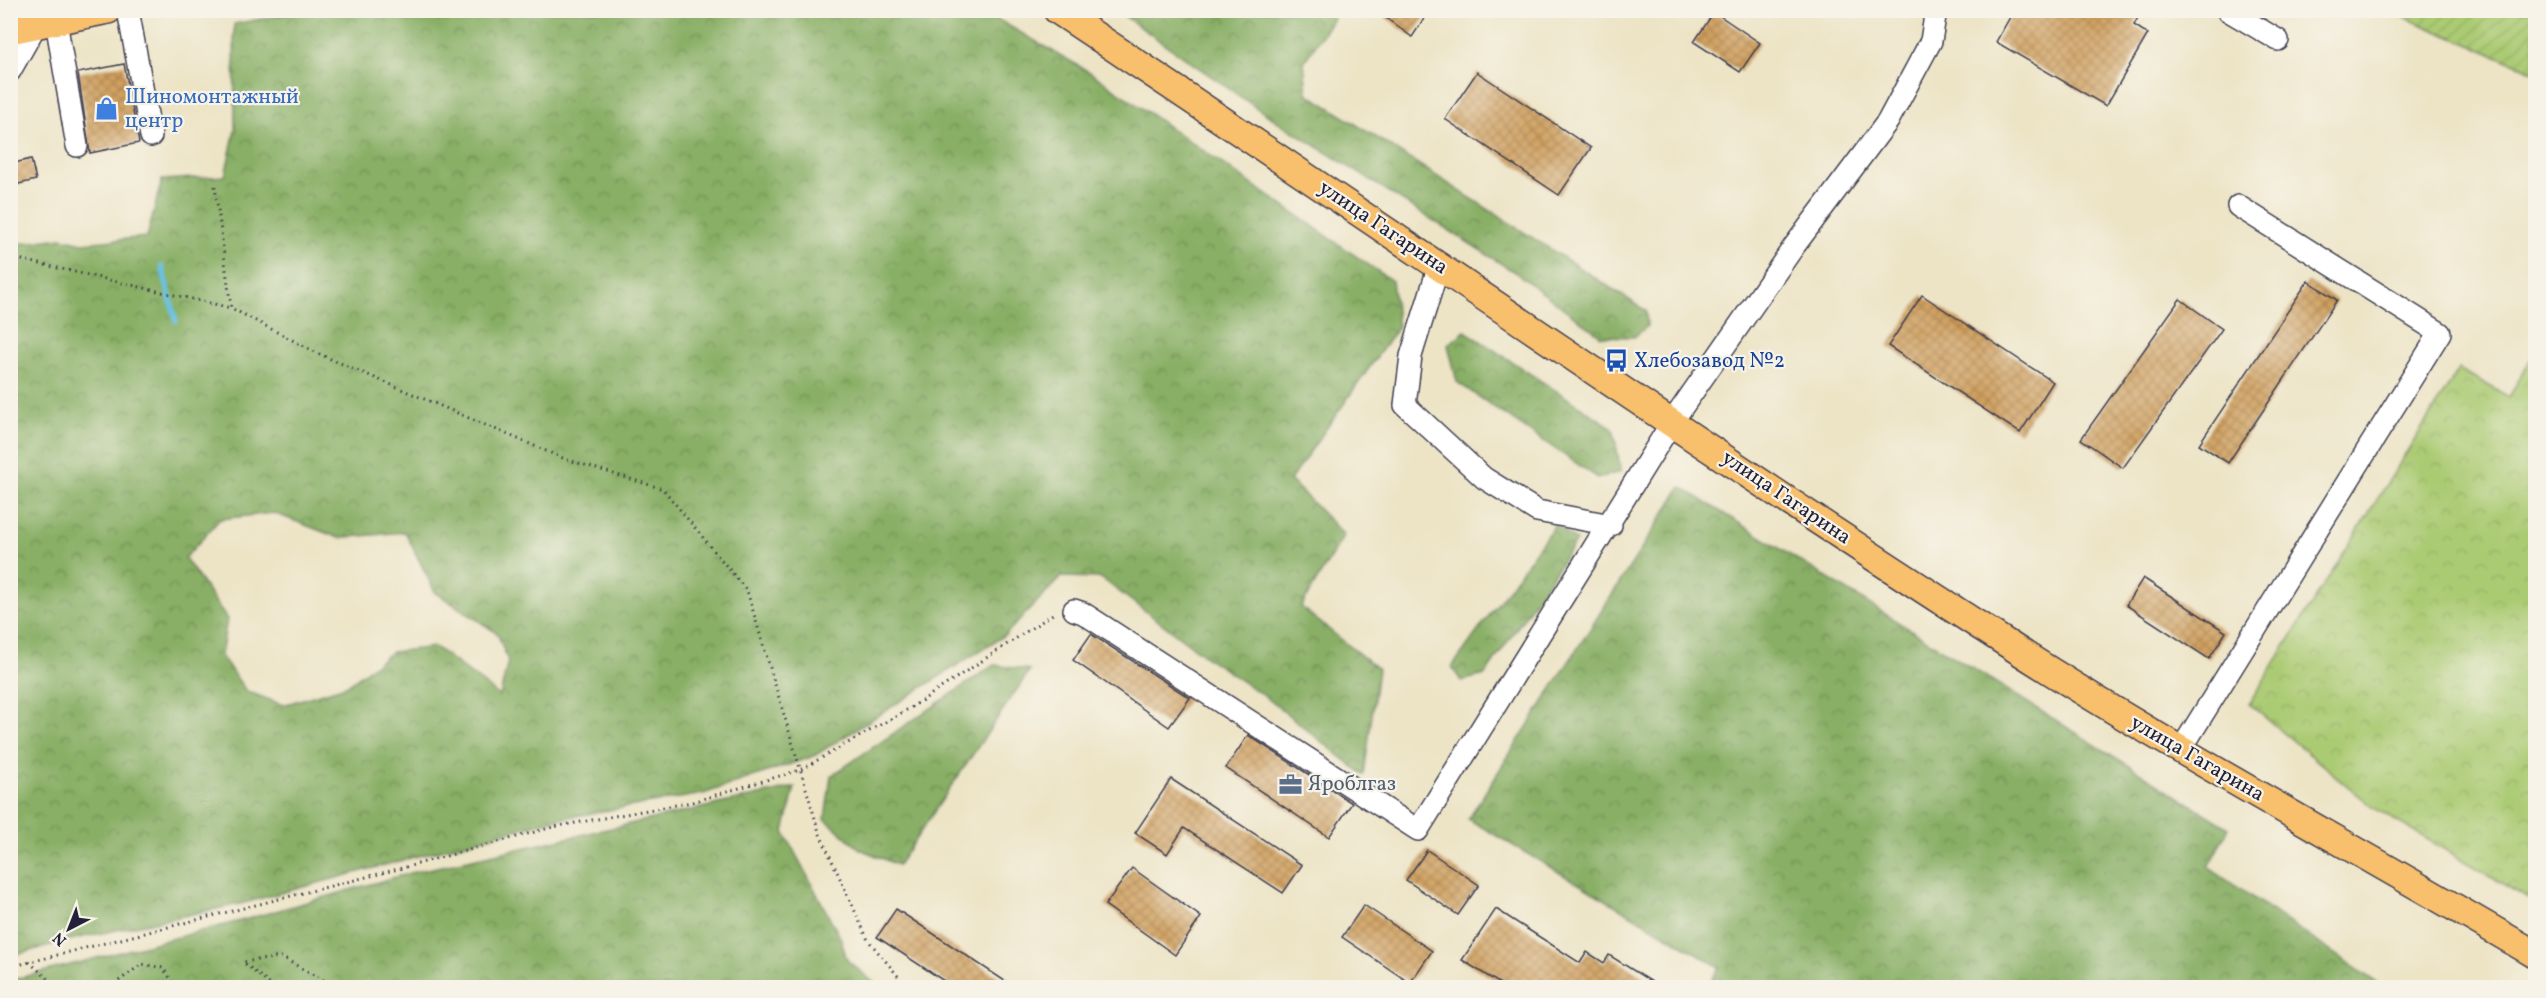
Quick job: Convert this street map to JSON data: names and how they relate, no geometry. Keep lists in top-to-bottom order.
{
  "streets": {
    "main road": ["улица Гагарина"]
  },
  "places": {
    "shop": ["Шиномонтажный центр"],
    "bus stop": ["Хлебозавод №2"],
    "office": ["Яроблгаз"]
  },
  "north": "bottom left"
}
